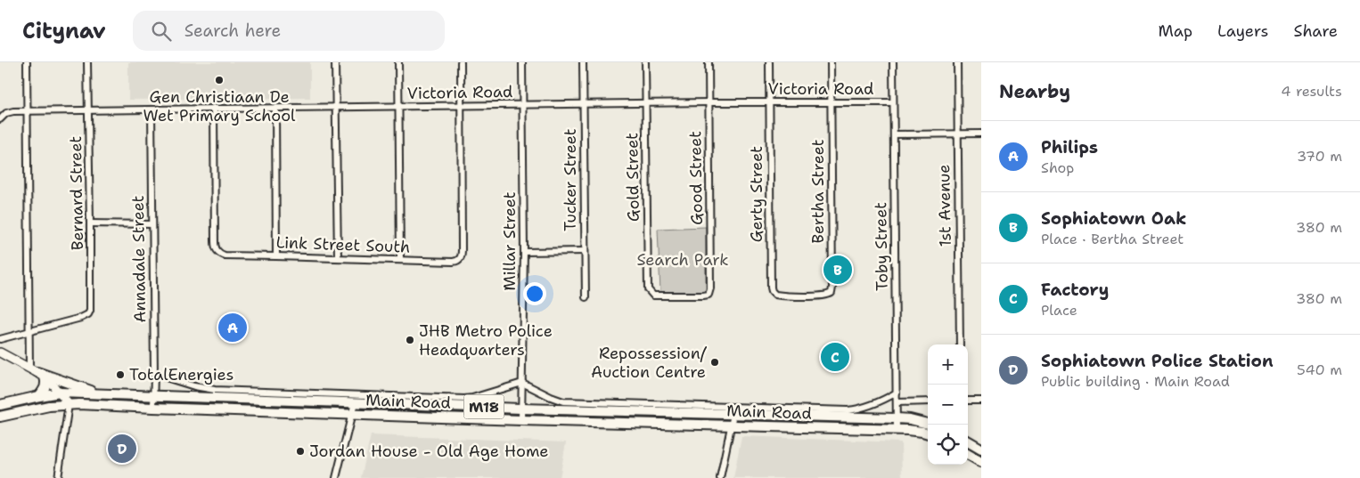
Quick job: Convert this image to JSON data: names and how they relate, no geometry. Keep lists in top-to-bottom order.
{
  "streets": {
    "main road": ["Main Road", "M18"],
    "street": [
      "Victoria Road",
      "Gold Street",
      "Good Street",
      "Tucker Street",
      "Bertha Street",
      "Bernard Street",
      "Gerty Street",
      "1st Avenue",
      "Millar Street",
      "Link Street South",
      "Toby Street",
      "Annadale Street"
    ]
  },
  "crossings": [
    ["Victoria Road", "Gold Street"],
    ["Victoria Road", "Good Street"],
    ["Victoria Road", "Tucker Street"],
    ["Victoria Road", "Bertha Street"],
    ["Victoria Road", "Bernard Street"],
    ["Victoria Road", "Gerty Street"],
    ["Victoria Road", "Millar Street"],
    ["Victoria Road", "Link Street South"],
    ["Victoria Road", "Toby Street"],
    ["Victoria Road", "Annadale Street"],
    ["Gold Street", "Good Street"],
    ["Bertha Street", "Gerty Street"],
    ["Millar Street", "Main Road"],
    ["Toby Street", "Main Road"],
    ["Toby Street", "M18"],
    ["Annadale Street", "Main Road"],
    ["Main Road", "M18"]
  ],
  "parks": ["Search Park"],
  "places": [
    "Gen Christiaan De Wet Primary School",
    "JHB Metro Police Headquarters",
    "Repossession/ Auction Centre",
    "TotalEnergies",
    "Jordan House - Old Age Home"
  ],
  "page": {
    "header": "Citynav",
    "search": "Search here",
    "nav": ["Map", "Layers", "Share"],
    "heading": ["Nearby", "4 results"],
    "list": [
      {
        "mark": "A",
        "name": "Philips",
        "note": "Shop",
        "value": "370 m"
      },
      {
        "mark": "B",
        "name": "Sophiatown Oak",
        "note": "Place · Bertha Street",
        "value": "380 m"
      },
      {
        "mark": "C",
        "name": "Factory",
        "note": "Place",
        "value": "380 m"
      },
      {
        "mark": "D",
        "name": "Sophiatown Police Station",
        "note": "Public building · Main Road",
        "value": "540 m"
      }
    ],
    "pins": [
      "B",
      "A",
      "C",
      "D"
    ],
    "map_buttons": ["+", "−"]
  }
}
